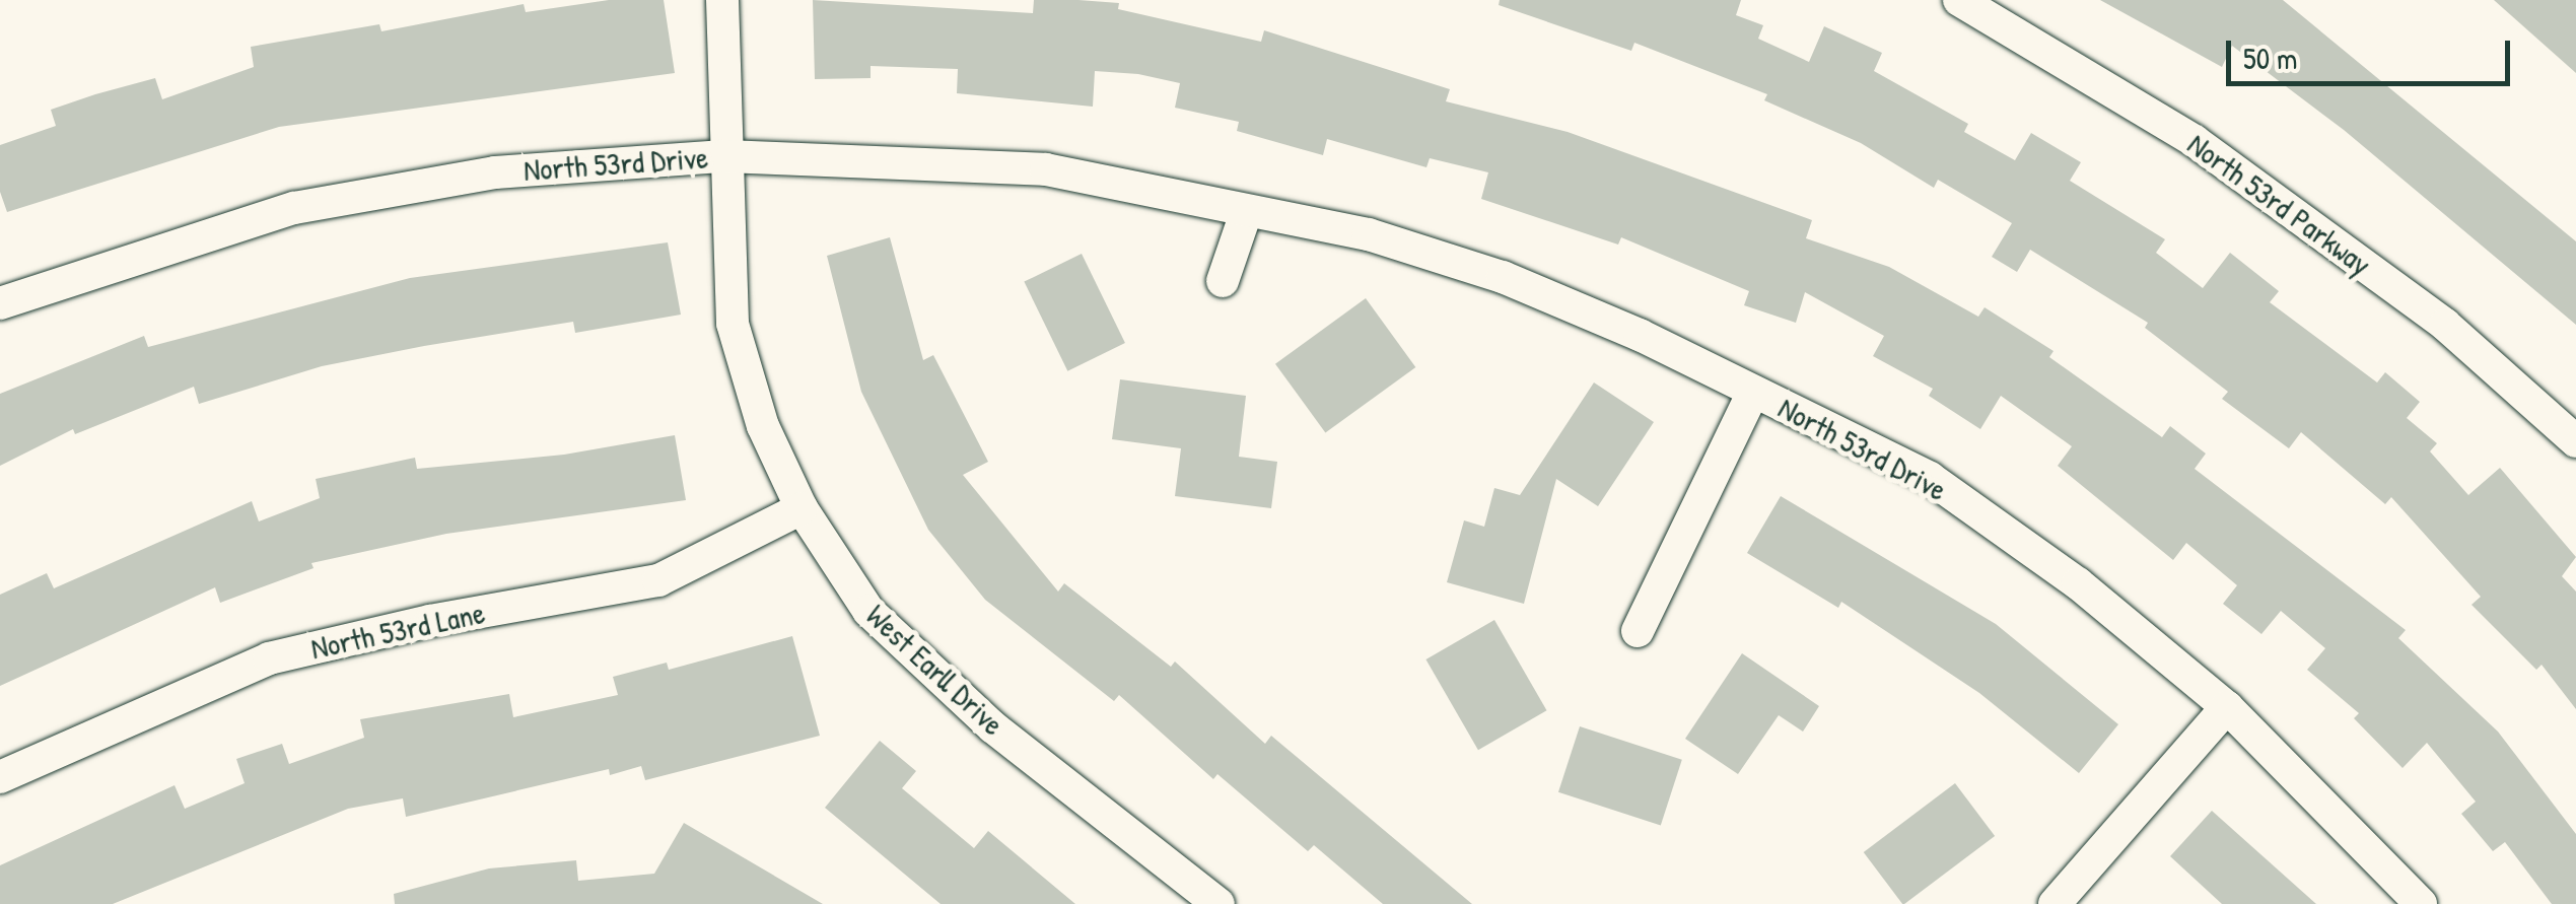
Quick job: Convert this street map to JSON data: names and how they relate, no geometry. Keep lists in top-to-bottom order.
{
  "streets": {
    "street": [
      "North 53rd Drive",
      "North 53rd Parkway",
      "North 53rd Lane",
      "West Earll Drive"
    ]
  },
  "crossings": [
    ["North 53rd Drive", "West Earll Drive"],
    ["North 53rd Lane", "West Earll Drive"]
  ],
  "scale_bar": "50 m"
}
